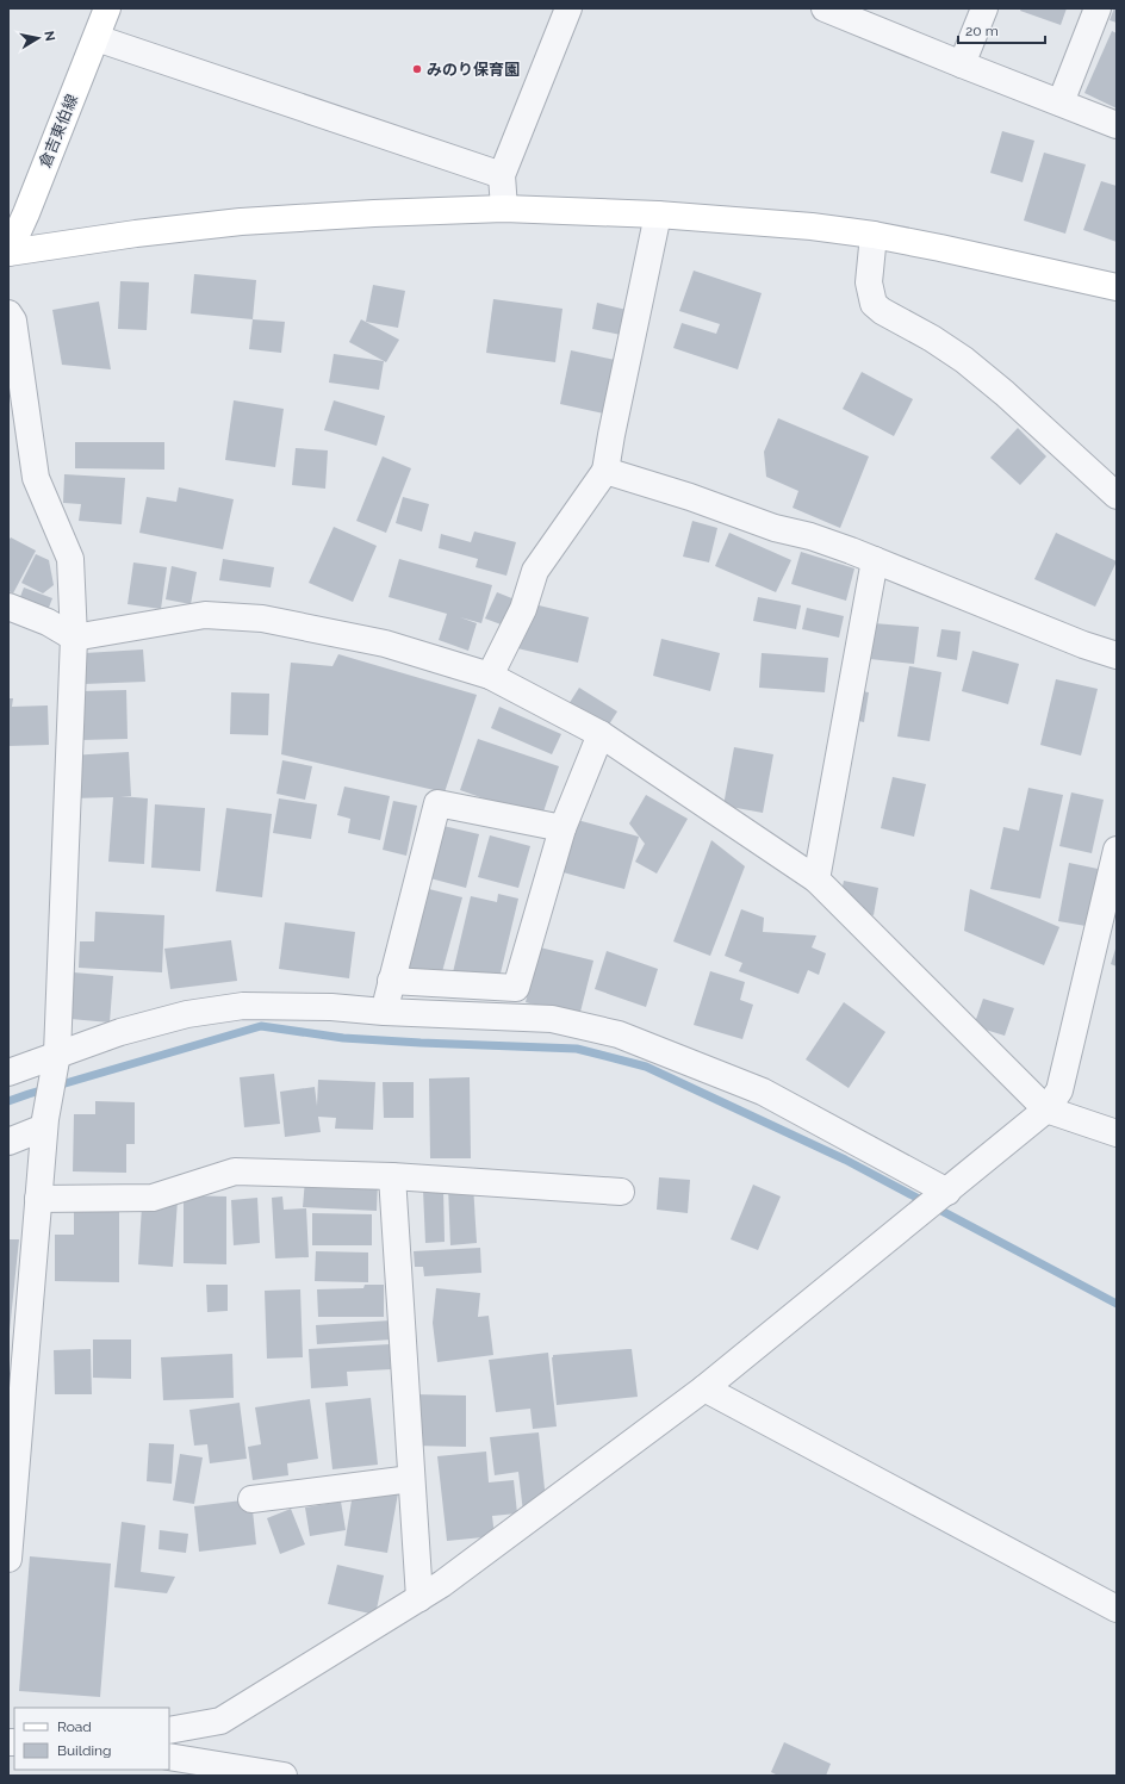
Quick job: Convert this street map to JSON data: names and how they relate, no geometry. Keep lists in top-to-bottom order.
{
  "streets": {
    "street": ["倉吉東伯線"]
  },
  "places": ["みのり保育園"],
  "legend": ["Road", "Building"],
  "scale_bar": "20 m",
  "north": "right"
}
